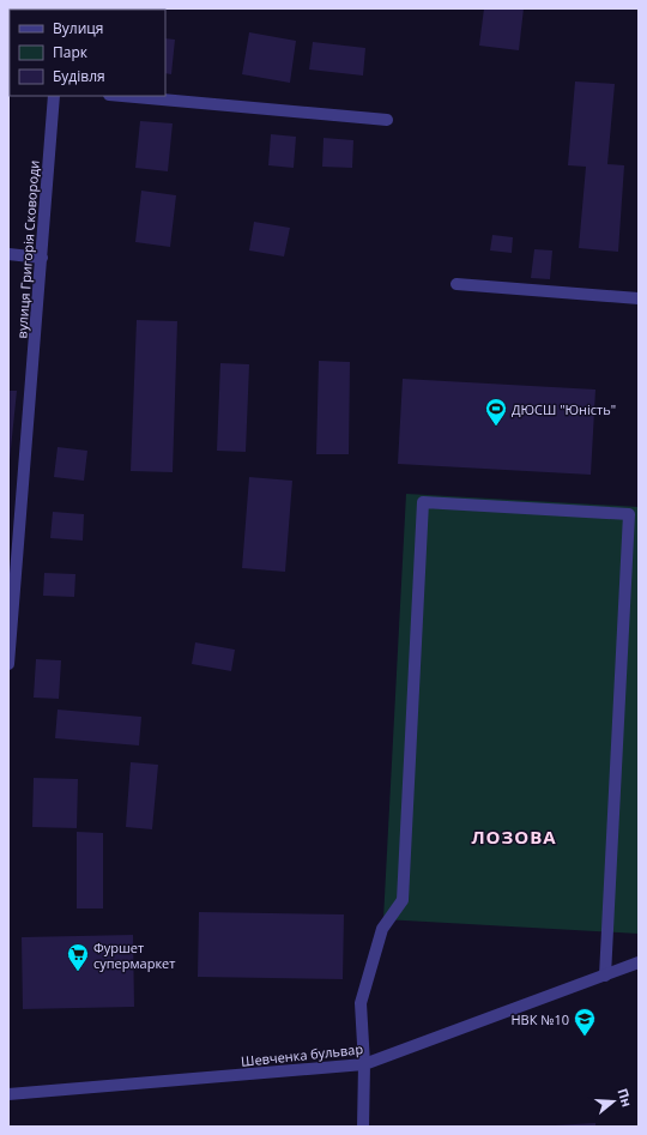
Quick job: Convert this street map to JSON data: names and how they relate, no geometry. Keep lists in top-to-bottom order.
{
  "streets": {
    "street": ["вулиця Григорія Сковороди", "Шевченка бульвар"]
  },
  "districts": ["ЛОЗОВА"],
  "places": {
    "sports": ["ДЮСШ \"Юність\""],
    "supermarket": ["Фуршет супермаркет"],
    "school or university": ["НВК №10"]
  },
  "legend": ["Вулиця", "Парк", "Будівля"],
  "north": "right"
}
